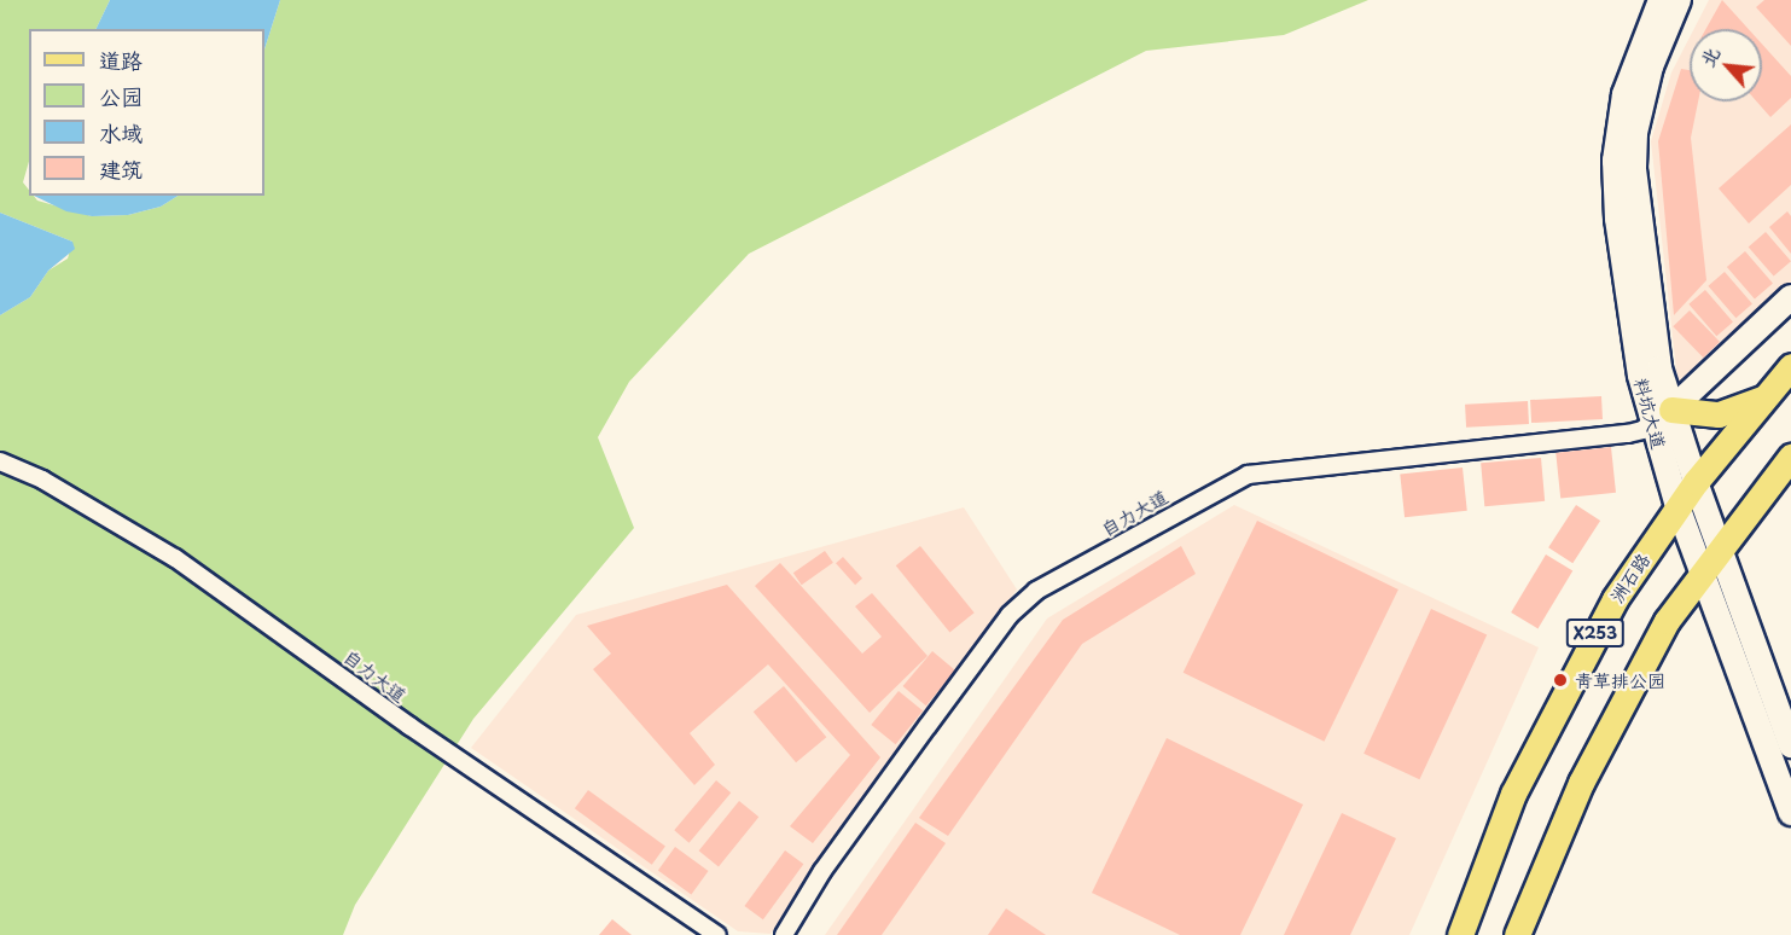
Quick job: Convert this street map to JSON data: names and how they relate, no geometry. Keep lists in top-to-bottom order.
{
  "streets": {
    "main road": ["洲石路", "X253"],
    "street": ["料坑大道", "自力大道"]
  },
  "crossings": [
    ["料坑大道", "自力大道"],
    ["料坑大道", "洲石路"],
    ["料坑大道", "X253"]
  ],
  "places": ["青草排公园"],
  "legend": [
    "道路",
    "公园",
    "水域",
    "建筑"
  ],
  "north": "top left"
}
